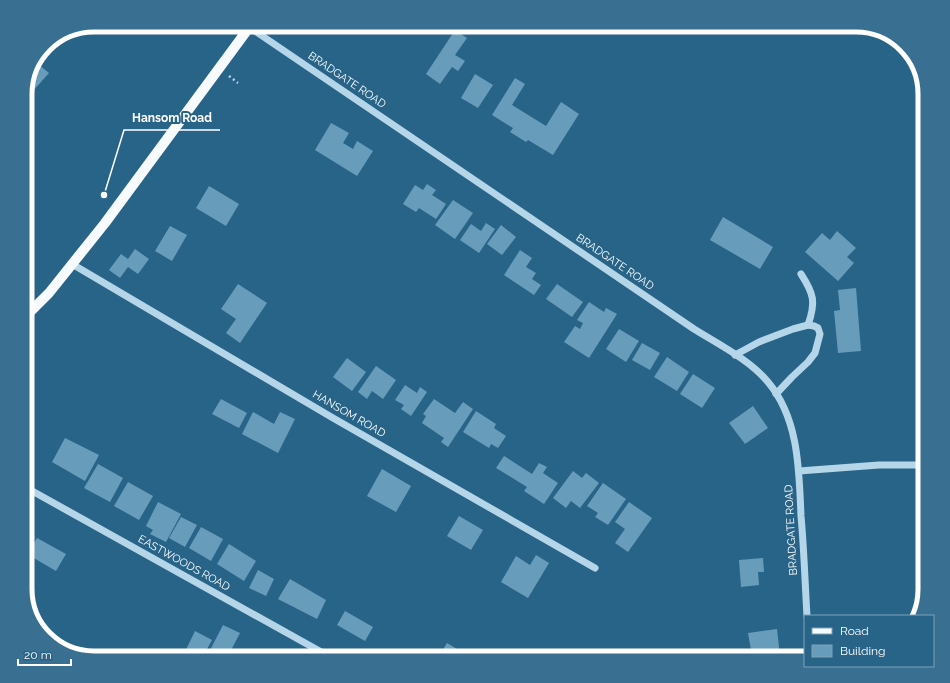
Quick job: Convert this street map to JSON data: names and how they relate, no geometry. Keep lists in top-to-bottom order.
{
  "streets": {
    "street": ["BRADGATE ROAD", "HANSOM ROAD", "EASTWOODS ROAD"]
  },
  "places": ["Hansom Road"],
  "legend": ["Road", "Building"],
  "scale_bar": "20 m"
}
